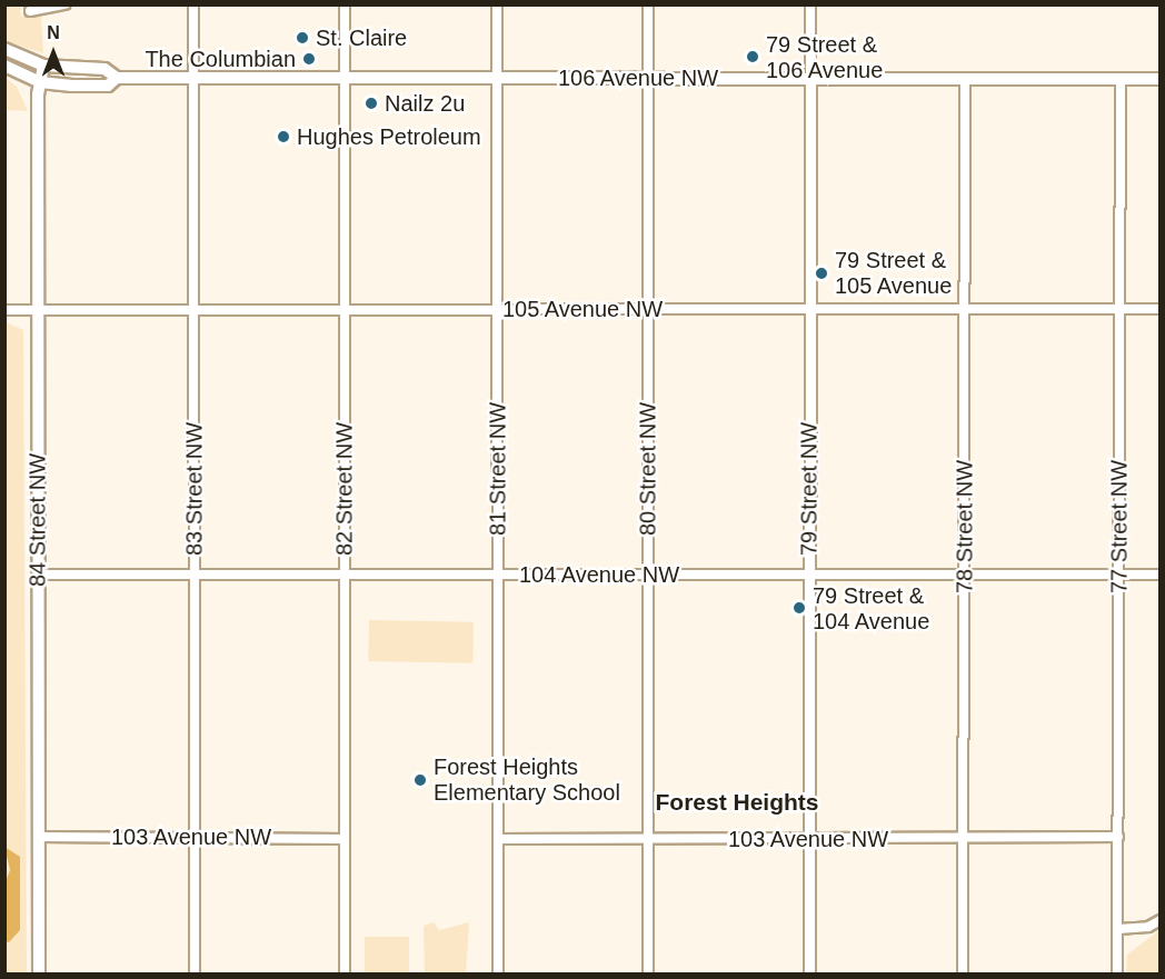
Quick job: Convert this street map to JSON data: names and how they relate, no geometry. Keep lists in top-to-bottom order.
{
  "streets": {
    "main road": ["106 Avenue NW", "84 Street NW"],
    "street": [
      "105 Avenue NW",
      "81 Street NW",
      "80 Street NW",
      "83 Street NW",
      "82 Street NW",
      "79 Street NW",
      "78 Street NW",
      "77 Street NW",
      "104 Avenue NW",
      "103 Avenue NW"
    ]
  },
  "crossings": [
    ["106 Avenue NW", "81 Street NW"],
    ["106 Avenue NW", "80 Street NW"],
    ["106 Avenue NW", "83 Street NW"],
    ["106 Avenue NW", "82 Street NW"],
    ["106 Avenue NW", "79 Street NW"],
    ["106 Avenue NW", "84 Street NW"],
    ["106 Avenue NW", "78 Street NW"],
    ["106 Avenue NW", "77 Street NW"],
    ["105 Avenue NW", "81 Street NW"],
    ["105 Avenue NW", "80 Street NW"],
    ["105 Avenue NW", "83 Street NW"],
    ["105 Avenue NW", "82 Street NW"],
    ["105 Avenue NW", "79 Street NW"],
    ["105 Avenue NW", "84 Street NW"],
    ["105 Avenue NW", "78 Street NW"],
    ["105 Avenue NW", "77 Street NW"],
    ["81 Street NW", "104 Avenue NW"],
    ["81 Street NW", "103 Avenue NW"],
    ["80 Street NW", "104 Avenue NW"],
    ["80 Street NW", "103 Avenue NW"],
    ["83 Street NW", "104 Avenue NW"],
    ["83 Street NW", "103 Avenue NW"],
    ["82 Street NW", "104 Avenue NW"],
    ["82 Street NW", "103 Avenue NW"],
    ["79 Street NW", "104 Avenue NW"],
    ["79 Street NW", "103 Avenue NW"],
    ["84 Street NW", "104 Avenue NW"],
    ["84 Street NW", "103 Avenue NW"],
    ["78 Street NW", "104 Avenue NW"],
    ["78 Street NW", "103 Avenue NW"],
    ["77 Street NW", "104 Avenue NW"],
    ["77 Street NW", "103 Avenue NW"]
  ],
  "districts": ["Forest Heights"],
  "places": [
    "St. Claire",
    "79 Street & 106 Avenue",
    "The Columbian",
    "Nailz 2u",
    "Hughes Petroleum",
    "79 Street & 105 Avenue",
    "79 Street & 104 Avenue",
    "Forest Heights Elementary School"
  ],
  "north": "top"
}
